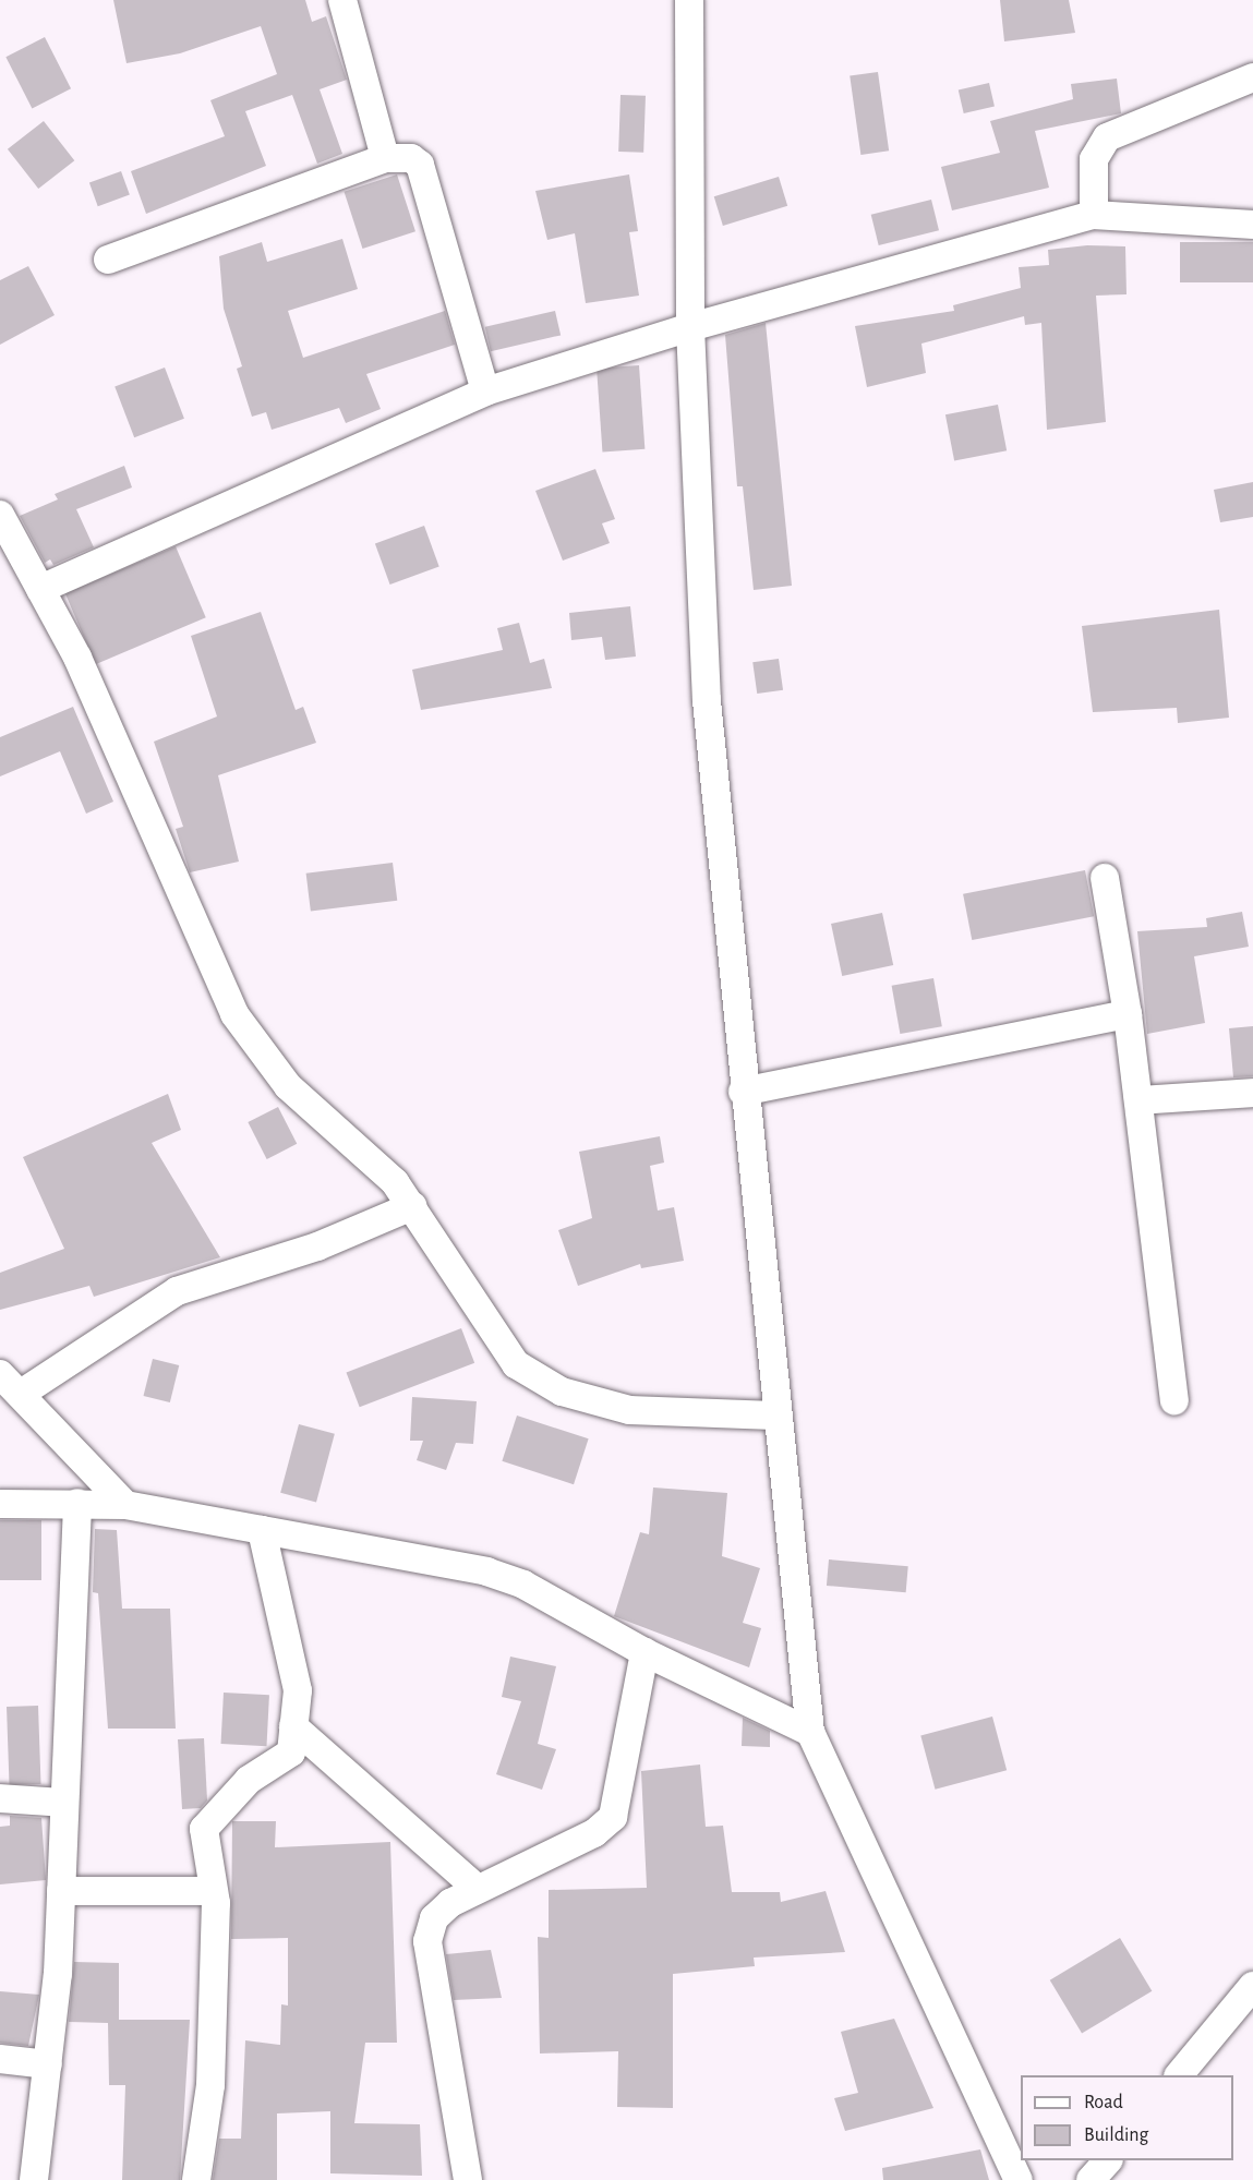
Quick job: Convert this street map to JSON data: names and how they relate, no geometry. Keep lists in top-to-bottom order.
{
  "legend": ["Road", "Building"]
}
